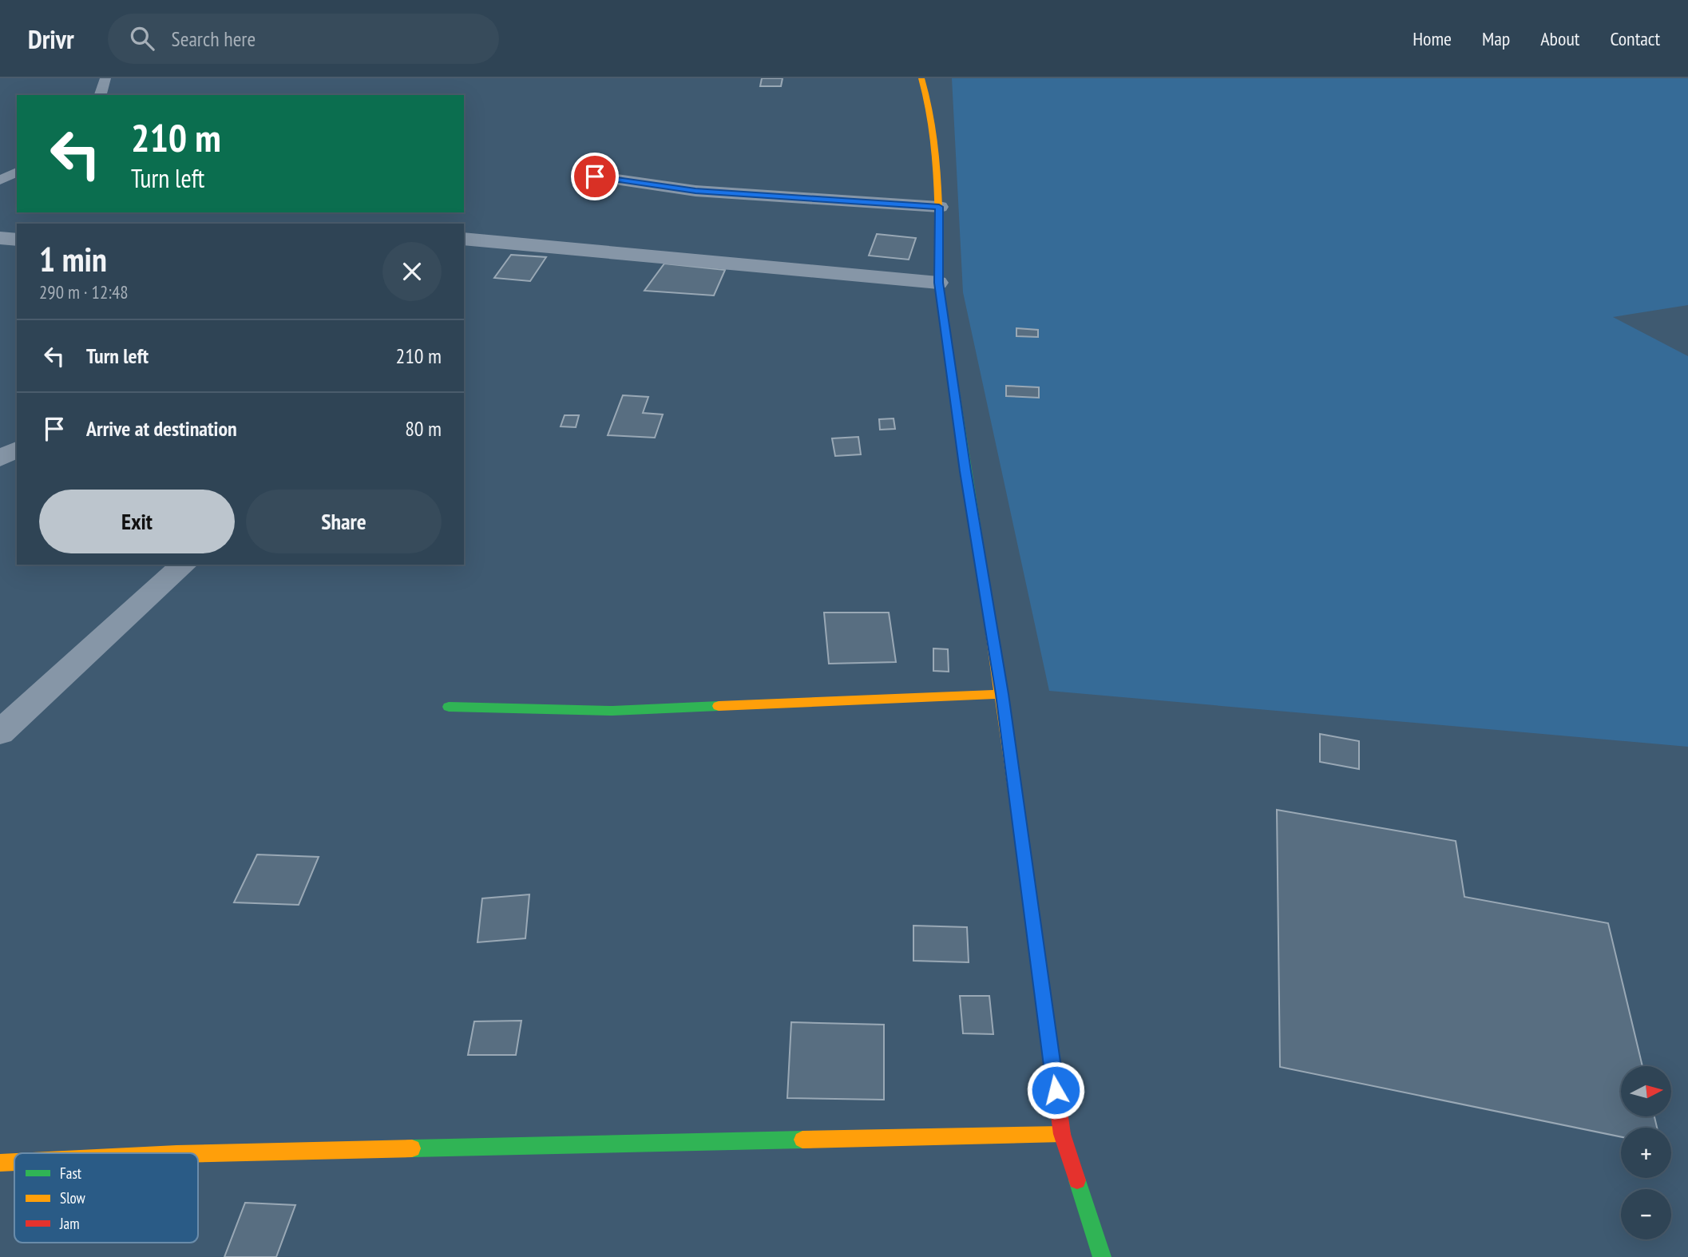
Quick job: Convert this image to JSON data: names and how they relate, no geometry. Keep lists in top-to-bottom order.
{
  "legend": ["Fast", "Slow", "Jam"],
  "north": "right",
  "page": {
    "header": "Drivr",
    "search": "Search here",
    "nav": [
      "Home",
      "Map",
      "About",
      "Contact"
    ],
    "turn": ["210 m", "Turn left"],
    "heading": ["1 min", "290 m · 12:48"],
    "list": [
      {
        "name": "Turn left",
        "value": "210 m"
      },
      {
        "name": "Arrive at destination",
        "value": "80 m"
      }
    ],
    "buttons": ["Exit", "Share"],
    "map_buttons": ["+", "−"]
  }
}
